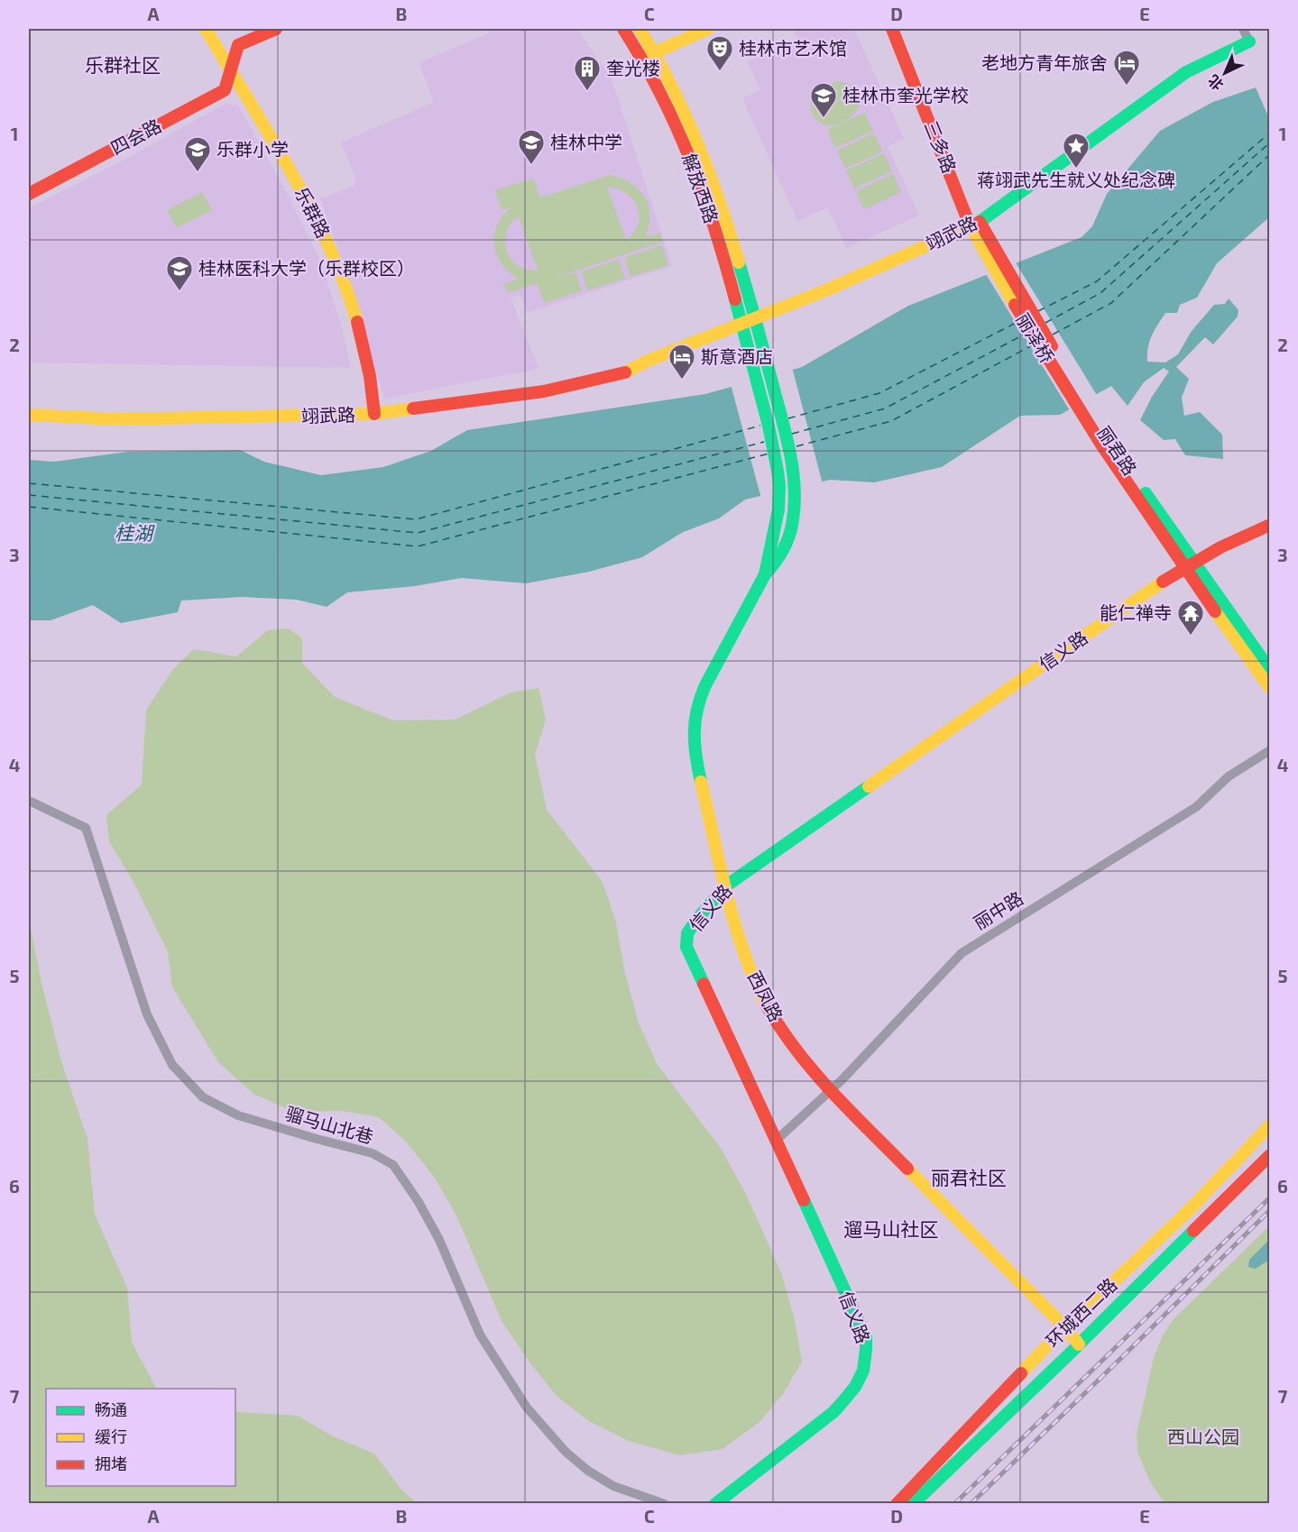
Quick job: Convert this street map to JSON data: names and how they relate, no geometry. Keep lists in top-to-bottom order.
{
  "streets": {
    "main road": [
      "四会路",
      "三多路",
      "解放西路",
      "乐群路",
      "翊武路",
      "丽泽桥",
      "丽君路",
      "信义路",
      "西凤路",
      "环城西二路"
    ],
    "street": ["丽中路", "骝马山北巷"]
  },
  "crossings": [
    ["四会路", "乐群路"],
    ["三多路", "翊武路"],
    ["三多路", "丽泽桥"],
    ["解放西路", "翊武路"],
    ["解放西路", "西凤路"],
    ["乐群路", "翊武路"],
    ["丽泽桥", "丽君路"],
    ["丽君路", "信义路"],
    ["信义路", "丽中路"],
    ["信义路", "西凤路"],
    ["丽中路", "西凤路"],
    ["西凤路", "环城西二路"]
  ],
  "districts": ["乐群社区", "丽君社区", "遛马山社区"],
  "water": ["桂湖"],
  "parks": ["西山公园"],
  "places": {
    "theatre": ["桂林市艺术馆"],
    "hotel": ["老地方青年旅舍", "斯意酒店"],
    "building": ["奎光楼"],
    "school or university": [
      "桂林市奎光学校",
      "桂林中学",
      "乐群小学",
      "桂林医科大学（乐群校区）"
    ],
    "place": ["蒋翊武先生就义处纪念碑"],
    "temple": ["能仁禅寺"]
  },
  "legend": ["畅通", "缓行", "拥堵"],
  "north": "bottom left",
  "grid": {
    "columns": [
      "A",
      "B",
      "C",
      "D",
      "E"
    ],
    "rows": [
      "1",
      "2",
      "3",
      "4",
      "5",
      "6",
      "7"
    ]
  }
}
